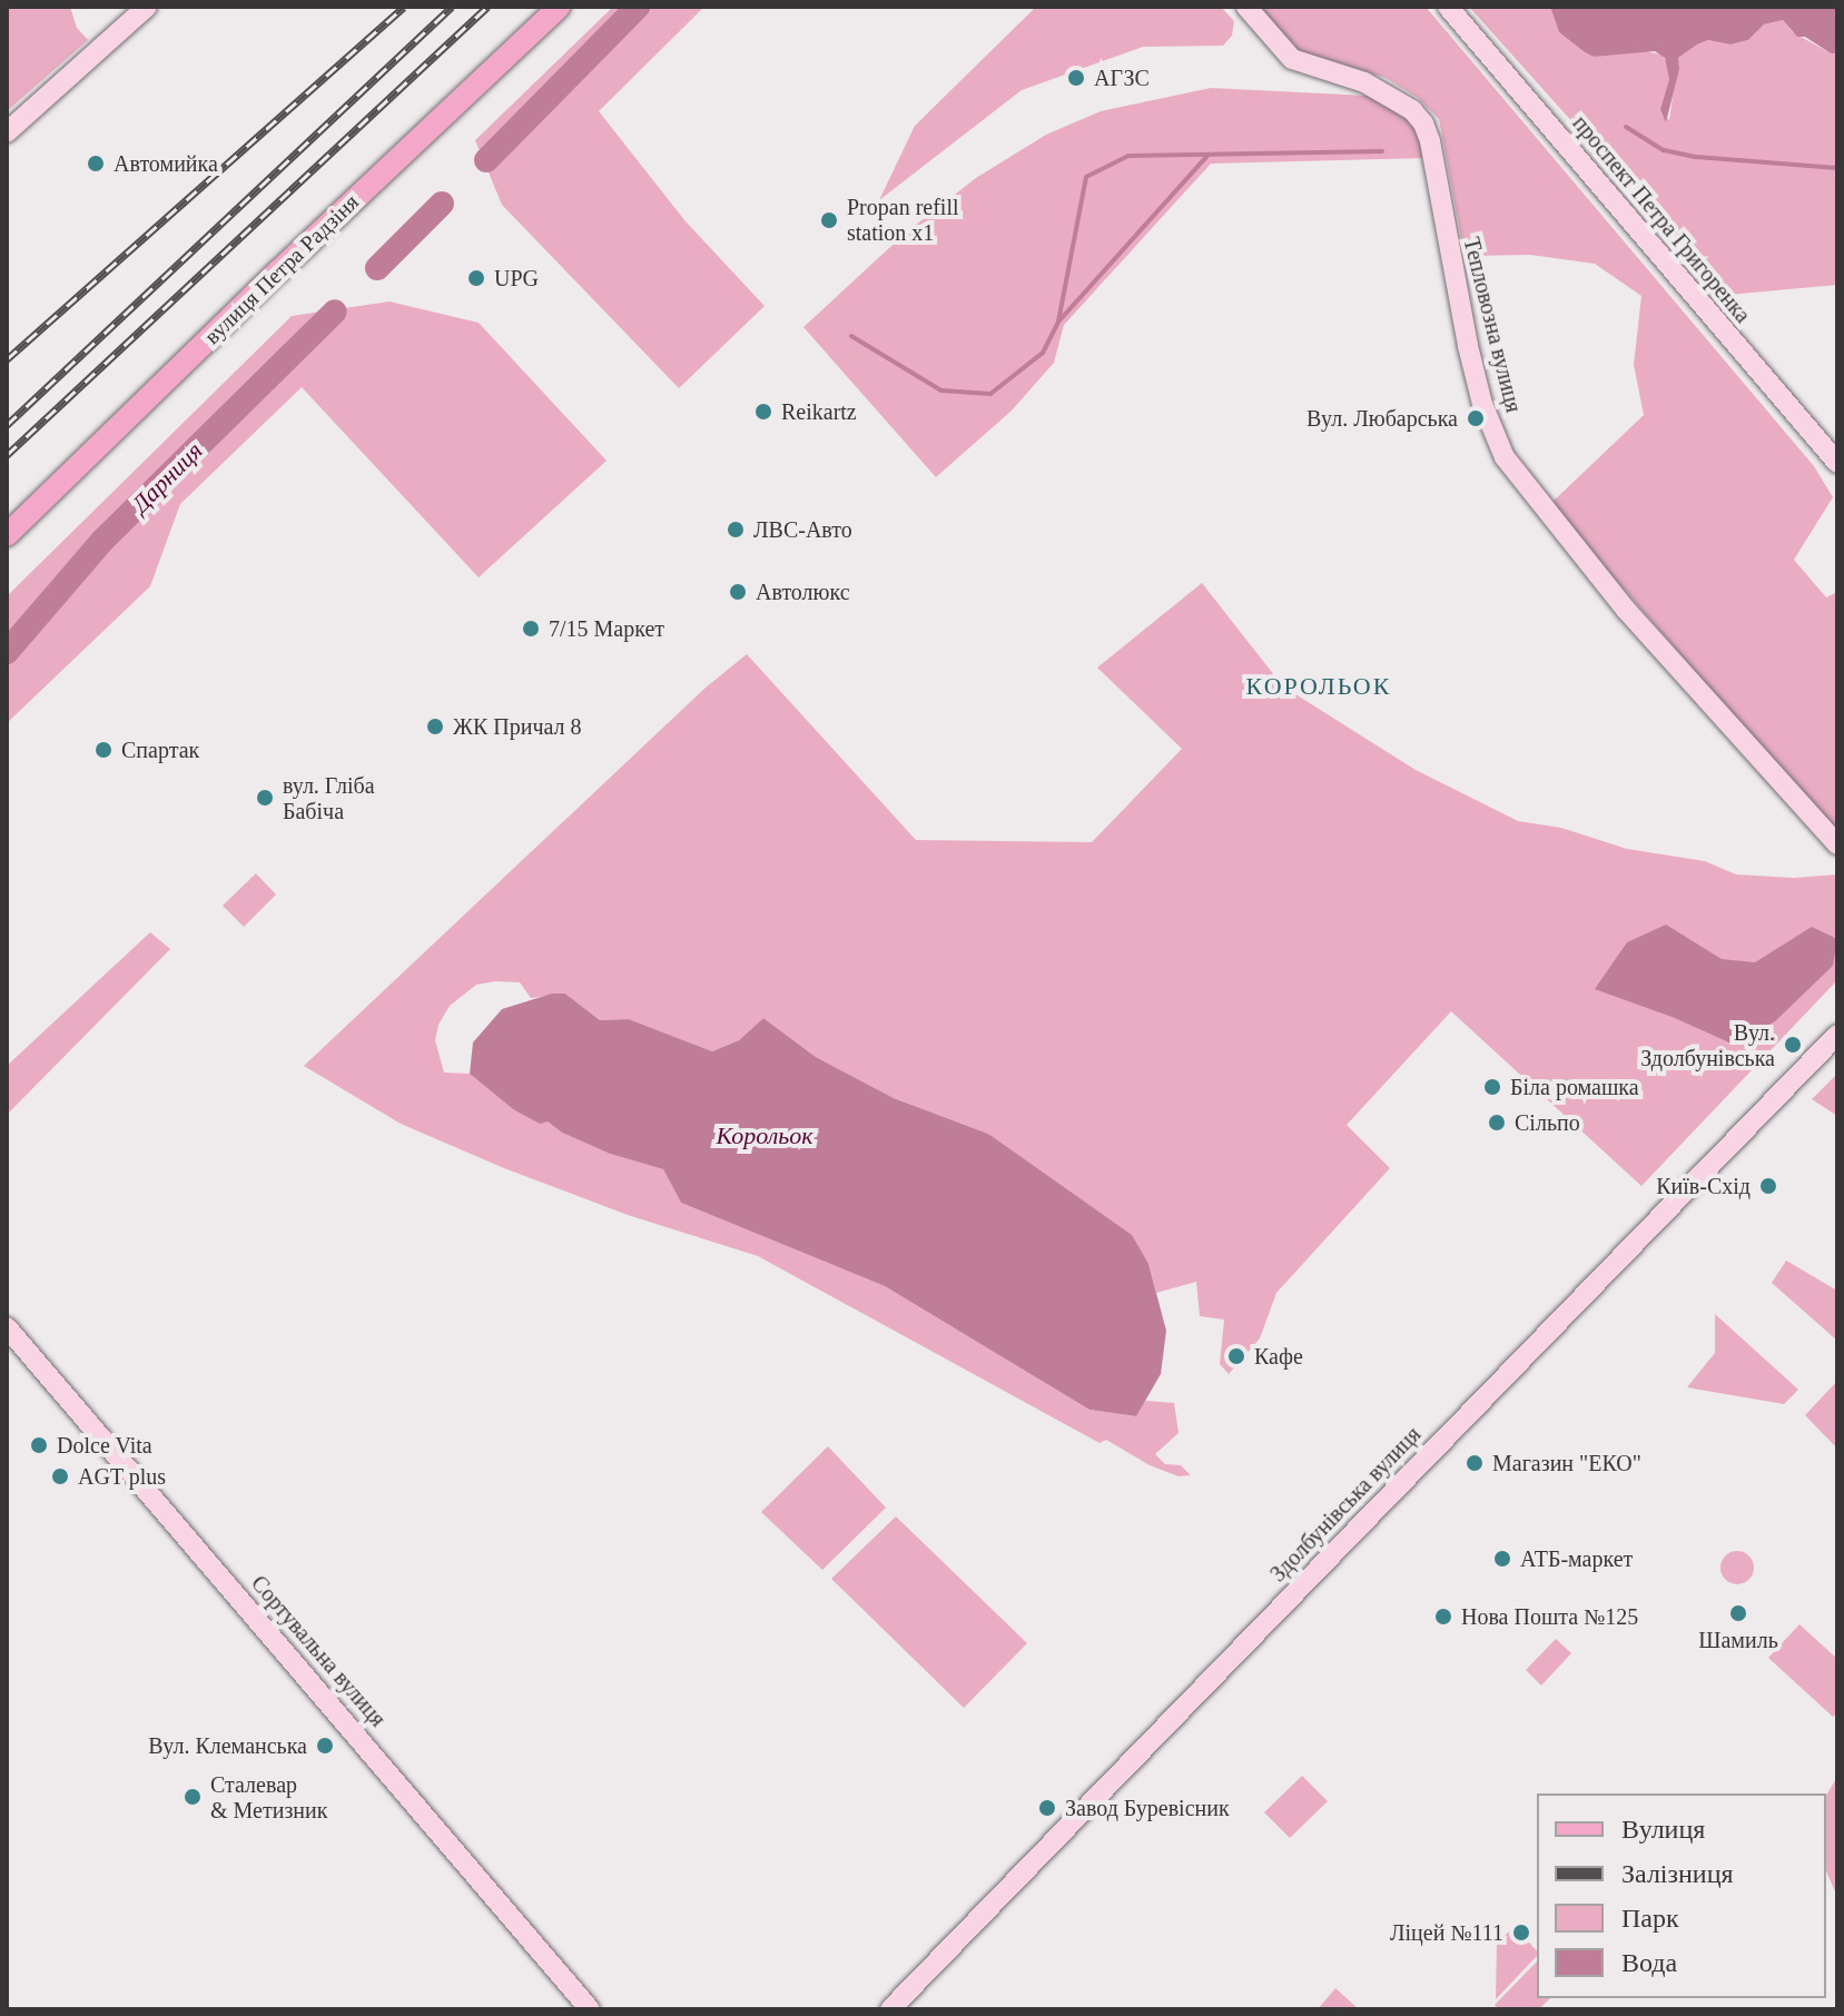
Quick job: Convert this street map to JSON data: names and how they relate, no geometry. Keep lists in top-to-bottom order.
{
  "streets": {
    "main road": ["вулиця Петра Радзіня"],
    "street": [
      "проспект Петра Григоренка",
      "Тепловозна вулиця",
      "Здолбунівська вулиця",
      "Сортувальна вулиця"
    ]
  },
  "districts": ["КОРОЛЬОК"],
  "water": ["Дарниця", "Корольок"],
  "places": [
    "АГЗС",
    "Автомийка",
    "Propan refill station x1",
    "UPG",
    "Reikartz",
    "Вул. Любарська",
    "ЛВС-Авто",
    "Автолюкс",
    "7/15 Маркет",
    "ЖК Причал 8",
    "Спартак",
    "вул. Гліба Бабіча",
    "Вул. Здолбунівська",
    "Біла ромашка",
    "Сільпо",
    "Київ-Схід",
    "Кафе",
    "Dolce Vita",
    "Магазин \"ЕКО\"",
    "AGT plus",
    "АТБ-маркет",
    "Шамиль",
    "Нова Пошта №125",
    "Вул. Клеманська",
    "Сталевар & Метизник",
    "Завод Буревісник",
    "Ліцей №111"
  ],
  "legend": [
    "Вулиця",
    "Залізниця",
    "Парк",
    "Вода"
  ]
}
